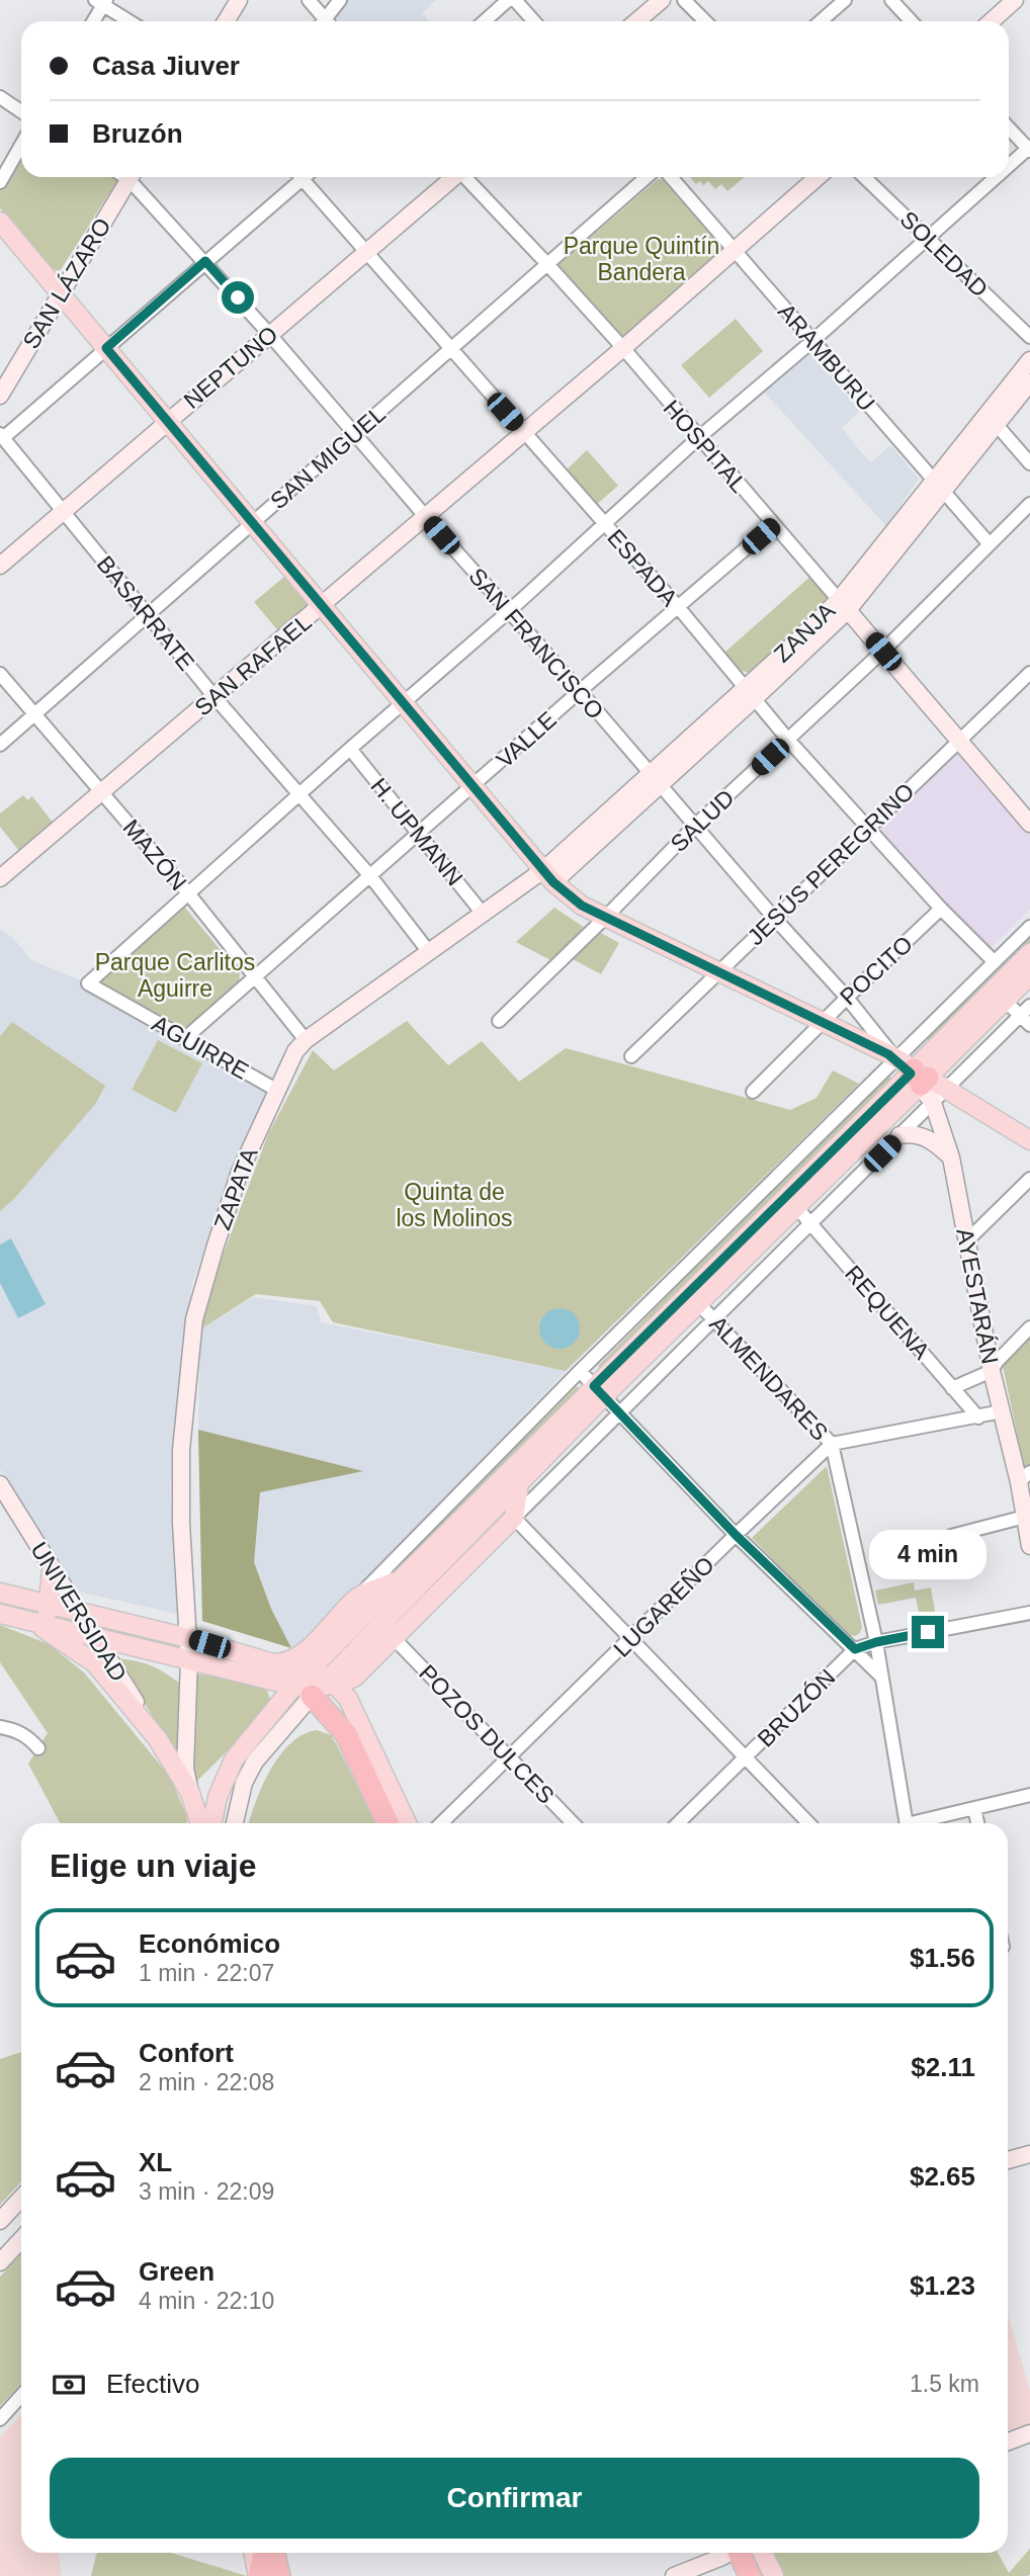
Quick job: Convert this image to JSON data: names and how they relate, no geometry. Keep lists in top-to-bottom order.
{
  "streets": {
    "main road": [
      "SAN LÁZARO",
      "NEPTUNO",
      "HOSPITAL",
      "ZANJA",
      "SAN RAFAEL",
      "ZAPATA",
      "AYESTARÁN",
      "UNIVERSIDAD"
    ],
    "street": [
      "SOLEDAD",
      "ARAMBURU",
      "SAN MIGUEL",
      "ESPADA",
      "BASARRATE",
      "SAN FRANCISCO",
      "VALLE",
      "SALUD",
      "H. UPMANN",
      "MAZÓN",
      "JESÚS PEREGRINO",
      "POCITO",
      "AGUIRRE",
      "REQUENA",
      "ALMENDARES",
      "LUGAREÑO",
      "BRUZÓN",
      "POZOS DULCES"
    ]
  },
  "crossings": [
    ["ARAMBURU", "ZANJA"],
    ["ARAMBURU", "SAN RAFAEL"],
    ["ARAMBURU", "SALUD"],
    ["NEPTUNO", "ESPADA"],
    ["NEPTUNO", "BASARRATE"],
    ["NEPTUNO", "SAN FRANCISCO"],
    ["HOSPITAL", "SAN MIGUEL"],
    ["HOSPITAL", "ZANJA"],
    ["HOSPITAL", "SAN RAFAEL"],
    ["HOSPITAL", "VALLE"],
    ["HOSPITAL", "SALUD"],
    ["HOSPITAL", "JESÚS PEREGRINO"],
    ["SAN MIGUEL", "ESPADA"],
    ["SAN MIGUEL", "BASARRATE"],
    ["SAN MIGUEL", "SAN FRANCISCO"],
    ["SAN MIGUEL", "MAZÓN"],
    ["ESPADA", "ZANJA"],
    ["ESPADA", "SAN RAFAEL"],
    ["ESPADA", "VALLE"],
    ["ESPADA", "SALUD"],
    ["ESPADA", "JESÚS PEREGRINO"],
    ["ESPADA", "POCITO"],
    ["BASARRATE", "SAN RAFAEL"],
    ["BASARRATE", "VALLE"],
    ["BASARRATE", "ZAPATA"],
    ["ZANJA", "SAN FRANCISCO"],
    ["ZANJA", "ZAPATA"],
    ["SAN FRANCISCO", "SAN RAFAEL"],
    ["SAN FRANCISCO", "VALLE"],
    ["SAN FRANCISCO", "SALUD"],
    ["SAN FRANCISCO", "JESÚS PEREGRINO"],
    ["SAN FRANCISCO", "POCITO"],
    ["SAN FRANCISCO", "AYESTARÁN"],
    ["SAN RAFAEL", "MAZÓN"],
    ["VALLE", "H. UPMANN"],
    ["VALLE", "MAZÓN"],
    ["VALLE", "AGUIRRE"],
    ["H. UPMANN", "ZAPATA"],
    ["MAZÓN", "AGUIRRE"],
    ["MAZÓN", "ZAPATA"],
    ["AGUIRRE", "ZAPATA"],
    ["ALMENDARES", "LUGAREÑO"],
    ["ALMENDARES", "BRUZÓN"],
    ["LUGAREÑO", "POZOS DULCES"]
  ],
  "parks": ["Parque Quintín Bandera", "Parque Carlitos Aguirre", "Quinta de los Molinos"],
  "page": {
    "banner": ["Casa Jiuver", "Bruzón"],
    "bubble": "4 min",
    "heading": "Elige un viaje",
    "list": [
      {
        "name": "Económico",
        "note": "1 min · 22:07",
        "value": "$1.56"
      },
      {
        "name": "Confort",
        "note": "2 min · 22:08",
        "value": "$2.11"
      },
      {
        "name": "XL",
        "note": "3 min · 22:09",
        "value": "$2.65"
      },
      {
        "name": "Green",
        "note": "4 min · 22:10",
        "value": "$1.23"
      }
    ],
    "pay": ["Efectivo", "1.5 km"],
    "buttons": "Confirmar"
  }
}
